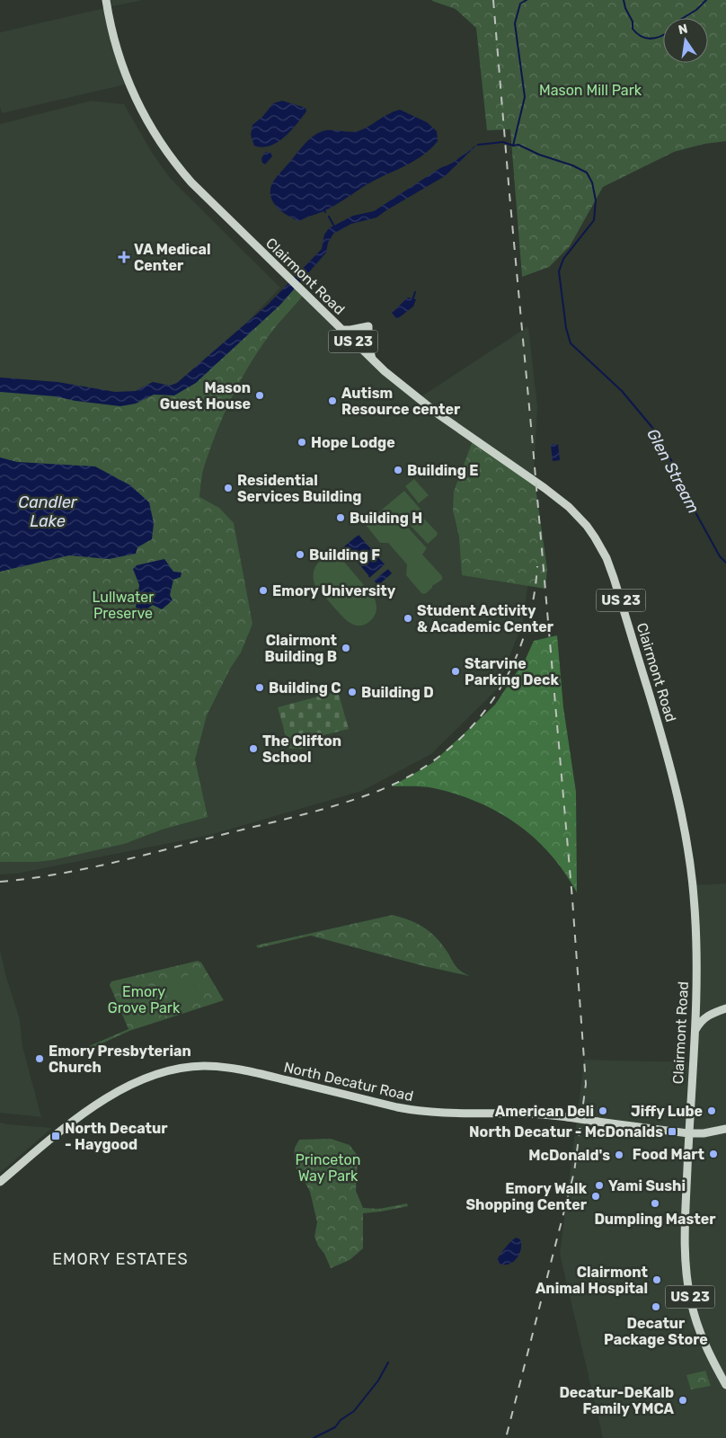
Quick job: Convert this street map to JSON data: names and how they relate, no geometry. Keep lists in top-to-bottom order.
{
  "streets": {
    "main road": ["Clairmont Road", "US 23", "North Decatur Road"]
  },
  "crossings": [
    ["Clairmont Road", "North Decatur Road"]
  ],
  "districts": ["EMORY ESTATES"],
  "water": ["Glen Stream", "Candler Lake"],
  "parks": [
    "Mason Mill Park",
    "Lullwater Preserve",
    "Emory Grove Park",
    "Princeton Way Park"
  ],
  "places": {
    "health": ["VA Medical Center"],
    "other": [
      "Mason Guest House",
      "Autism Resource center",
      "Hope Lodge",
      "Building E",
      "Residential Services Building",
      "Building H",
      "Building F",
      "Emory University",
      "Student Activity & Academic Center",
      "Clairmont Building B",
      "Starvine Parking Deck",
      "Building C",
      "Building D",
      "The Clifton School",
      "Emory Presbyterian Church",
      "American Deli",
      "Jiffy Lube",
      "Food Mart",
      "McDonald's",
      "Yami Sushi",
      "Emory Walk Shopping Center",
      "Dumpling Master",
      "Clairmont Animal Hospital",
      "Decatur Package Store",
      "Decatur-DeKalb Family YMCA"
    ],
    "transit": ["North Decatur - McDonalds", "North Decatur - Haygood"]
  },
  "north": "top"
}
